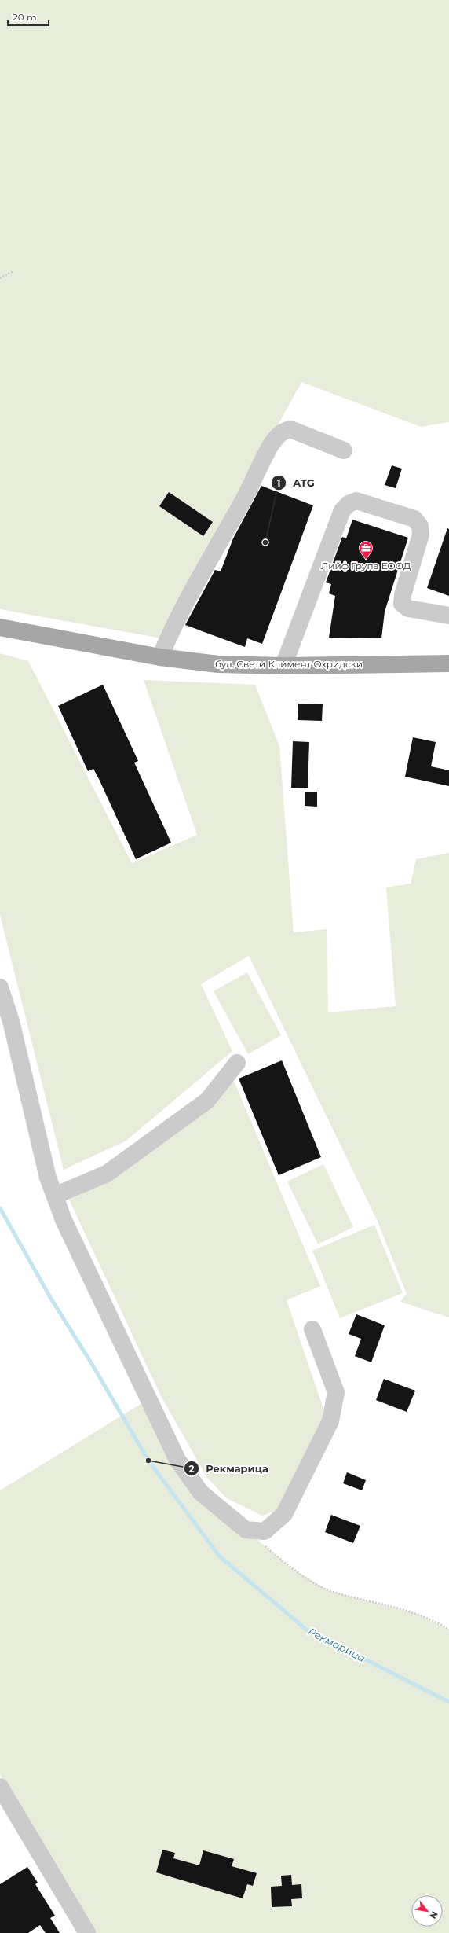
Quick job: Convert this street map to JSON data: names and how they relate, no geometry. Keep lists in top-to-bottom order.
{
  "streets": {
    "main road": ["бул. Свети Климент Охридски"]
  },
  "water": ["Рекмарица"],
  "places": {
    "other": ["ATG", "Рекмарица"],
    "office": ["Лийф Група ЕООД"]
  },
  "scale_bar": "20 m",
  "north": "bottom right"
}
